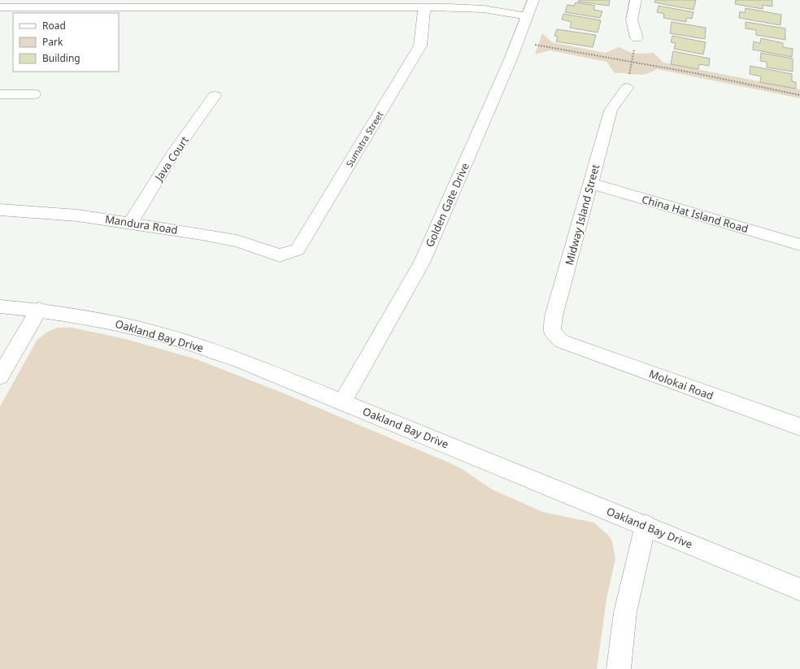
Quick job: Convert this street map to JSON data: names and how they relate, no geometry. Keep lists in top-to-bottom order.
{
  "streets": {
    "street": [
      "Sumatra Street",
      "Java Court",
      "Golden Gate Drive",
      "China Hat Island Road",
      "Midway Island Street",
      "Mandura Road",
      "Oakland Bay Drive",
      "Molokai Road"
    ]
  },
  "crossings": [
    ["Sumatra Street", "Mandura Road"],
    ["Java Court", "Mandura Road"],
    ["Golden Gate Drive", "Oakland Bay Drive"],
    ["China Hat Island Road", "Midway Island Street"],
    ["Midway Island Street", "Molokai Road"]
  ],
  "legend": ["Road", "Park", "Building"]
}
